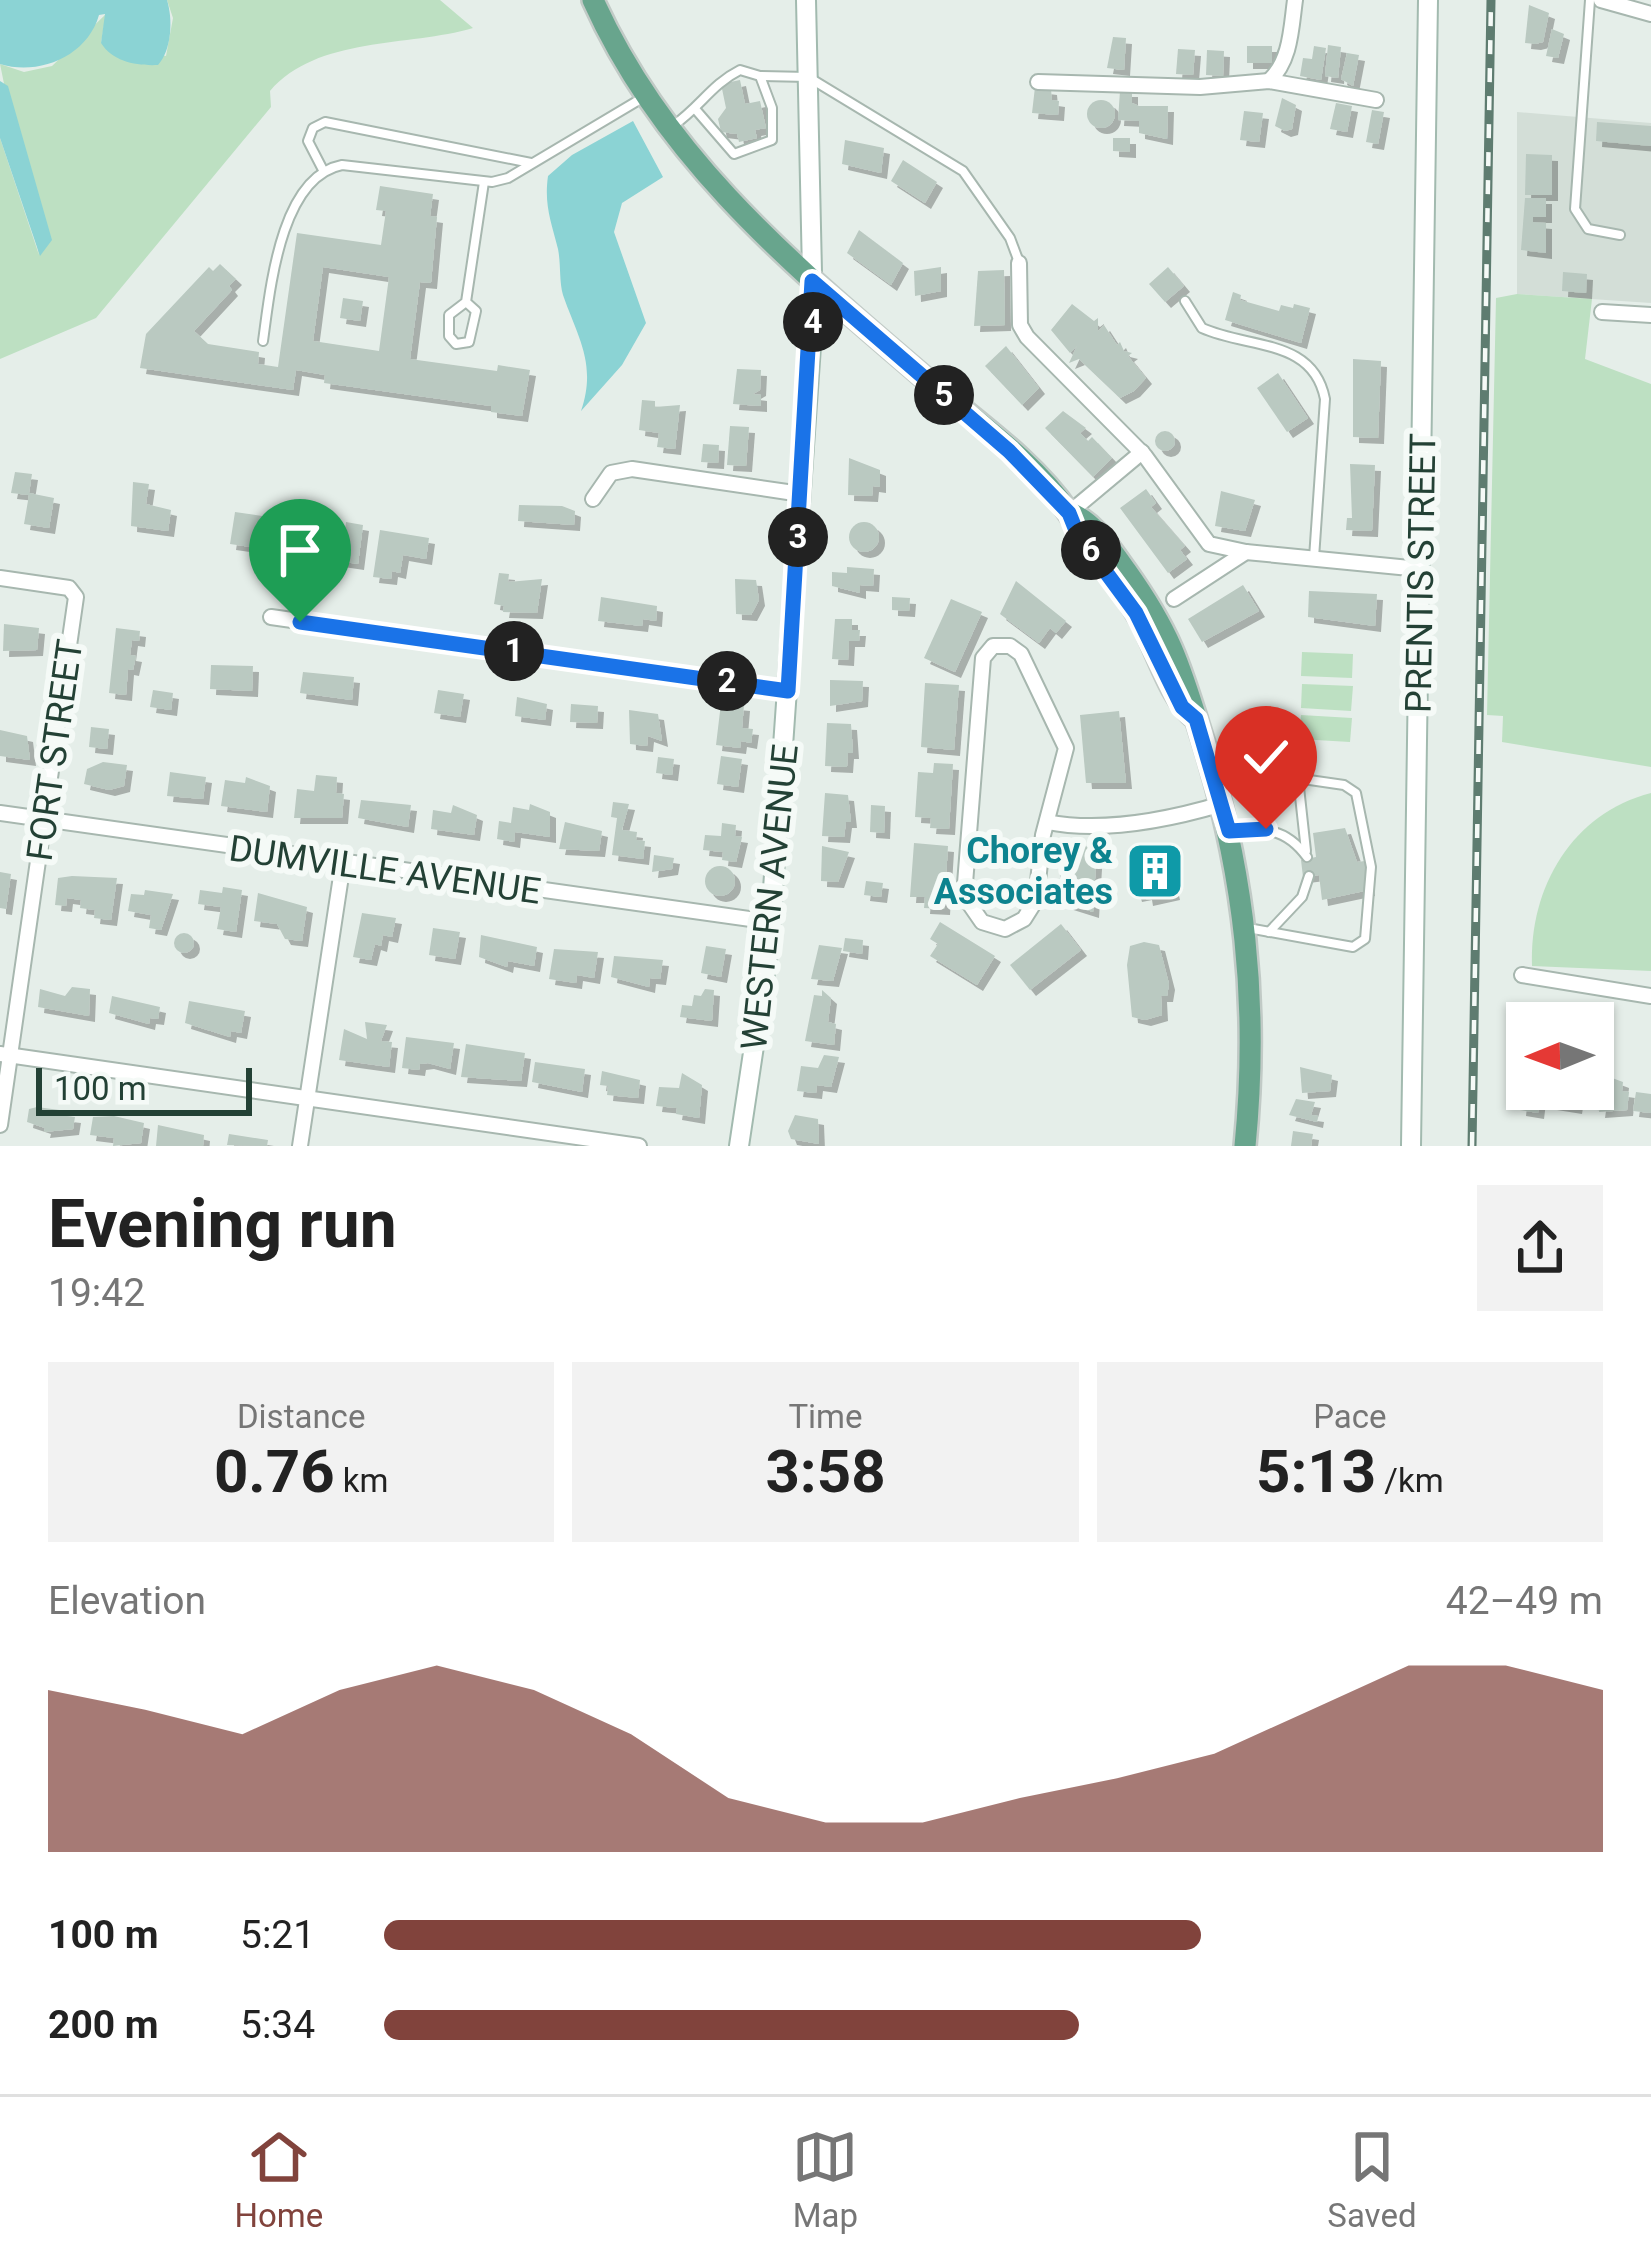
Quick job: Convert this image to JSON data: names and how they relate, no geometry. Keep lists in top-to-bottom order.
{
  "streets": {
    "street": [
      "PRENTIS STREET",
      "FORT STREET",
      "DUMVILLE AVENUE",
      "WESTERN AVENUE"
    ]
  },
  "crossings": [
    ["FORT STREET", "DUMVILLE AVENUE"],
    ["DUMVILLE AVENUE", "WESTERN AVENUE"]
  ],
  "places": {
    "building": ["Chorey & Associates"]
  },
  "scale_bar": "100 m",
  "north": "left",
  "page": {
    "pins": [
      "4",
      "5",
      "3",
      "6",
      "1",
      "2"
    ],
    "scale": "100 m",
    "heading": ["Evening run", "19:42"],
    "stats": [
      ["Distance", "0.76 km"],
      ["Time", "3:58"],
      ["Pace", "5:13 /km"]
    ],
    "chart": ["Elevation", "42–49 m"],
    "list": [
      {
        "name": "100 m",
        "note": "5:21"
      },
      {
        "name": "200 m",
        "note": "5:34"
      }
    ],
    "tabs": ["Home", "Map", "Saved"]
  }
}
